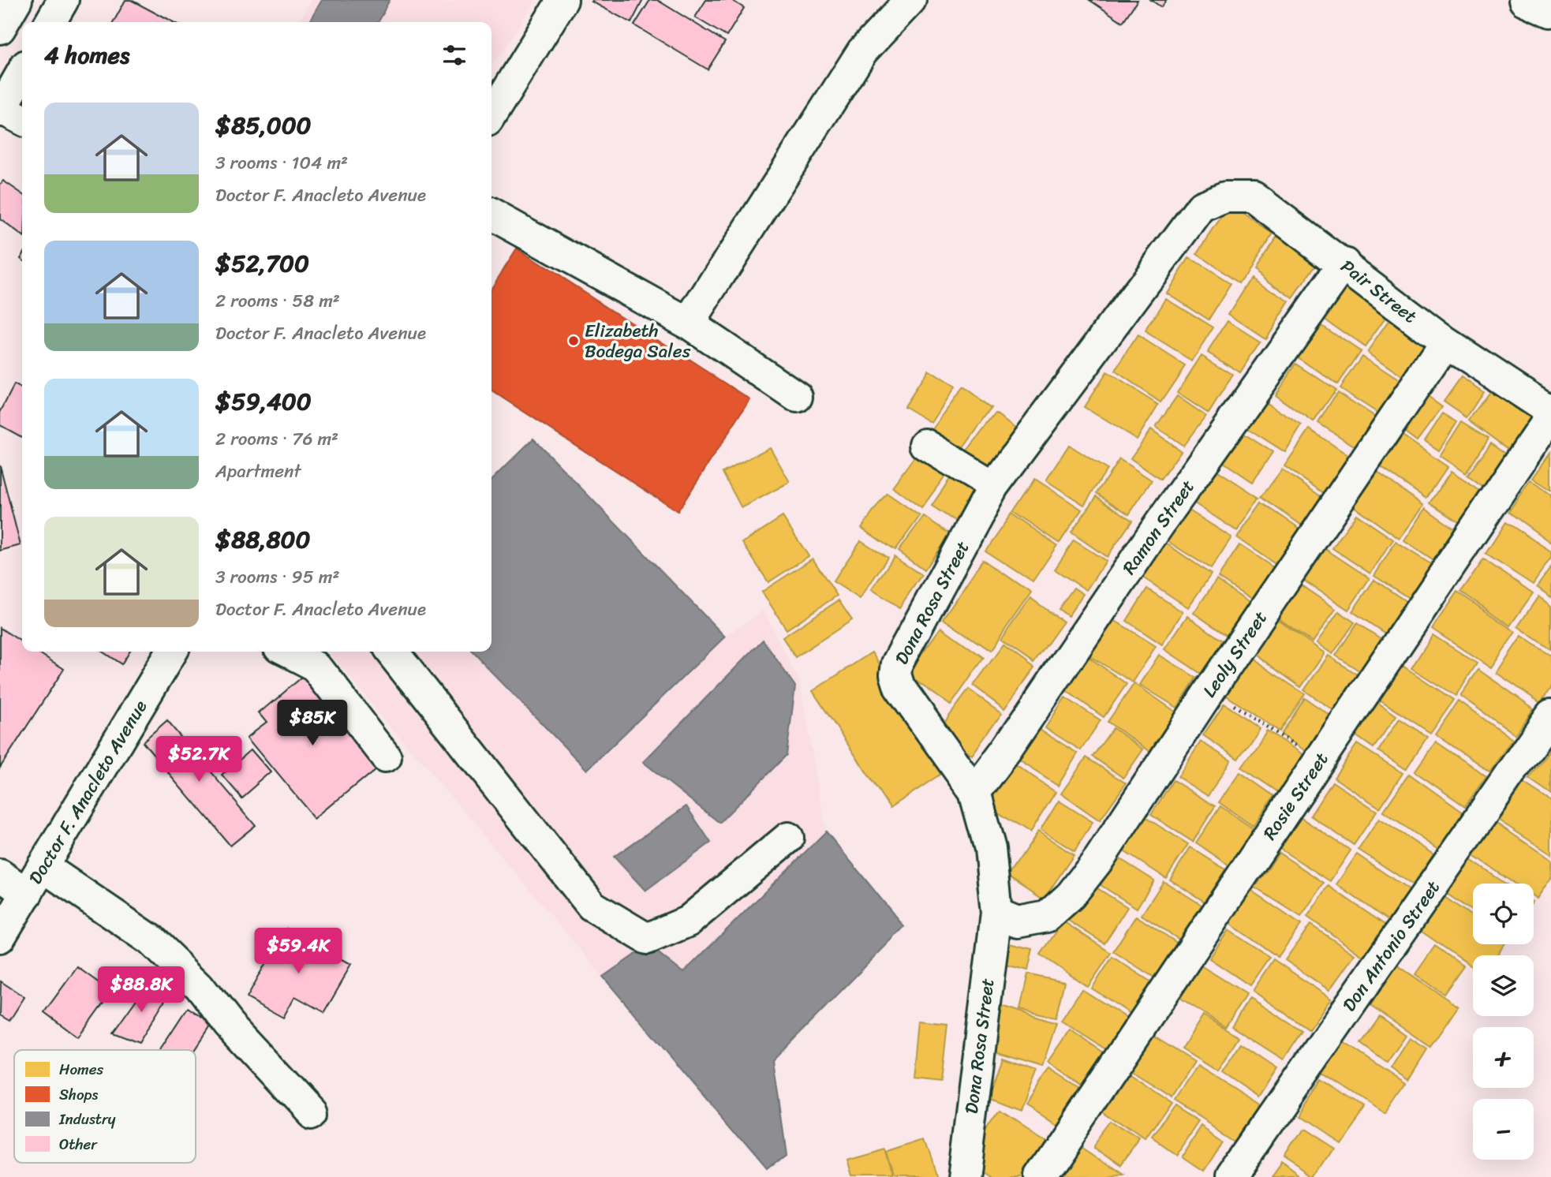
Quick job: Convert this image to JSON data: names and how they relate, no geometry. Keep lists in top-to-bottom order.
{
  "streets": {
    "street": [
      "Pair Street",
      "Ramon Street",
      "Dona Rosa Street",
      "Leoly Street",
      "Doctor F. Anacleto Avenue",
      "Rosie Street",
      "Don Antonio Street"
    ]
  },
  "crossings": [
    ["Pair Street", "Ramon Street"],
    ["Pair Street", "Dona Rosa Street"],
    ["Pair Street", "Leoly Street"],
    ["Pair Street", "Rosie Street"],
    ["Ramon Street", "Dona Rosa Street"],
    ["Dona Rosa Street", "Leoly Street"]
  ],
  "places": ["Elizabeth Bodega Sales"],
  "legend": [
    "Homes",
    "Shops",
    "Industry",
    "Other"
  ],
  "page": {
    "heading": "4 homes",
    "list": [
      {
        "name": "$85,000",
        "note": "3 rooms · 104 m² · Doctor F. Anacleto Avenue"
      },
      {
        "name": "$52,700",
        "note": "2 rooms · 58 m² · Doctor F. Anacleto Avenue"
      },
      {
        "name": "$59,400",
        "note": "2 rooms · 76 m² · Apartment"
      },
      {
        "name": "$88,800",
        "note": "3 rooms · 95 m² · Doctor F. Anacleto Avenue"
      }
    ],
    "price": [
      "$85K",
      "$52.7K",
      "$59.4K",
      "$88.8K"
    ],
    "map_buttons": ["+", "−"]
  }
}
